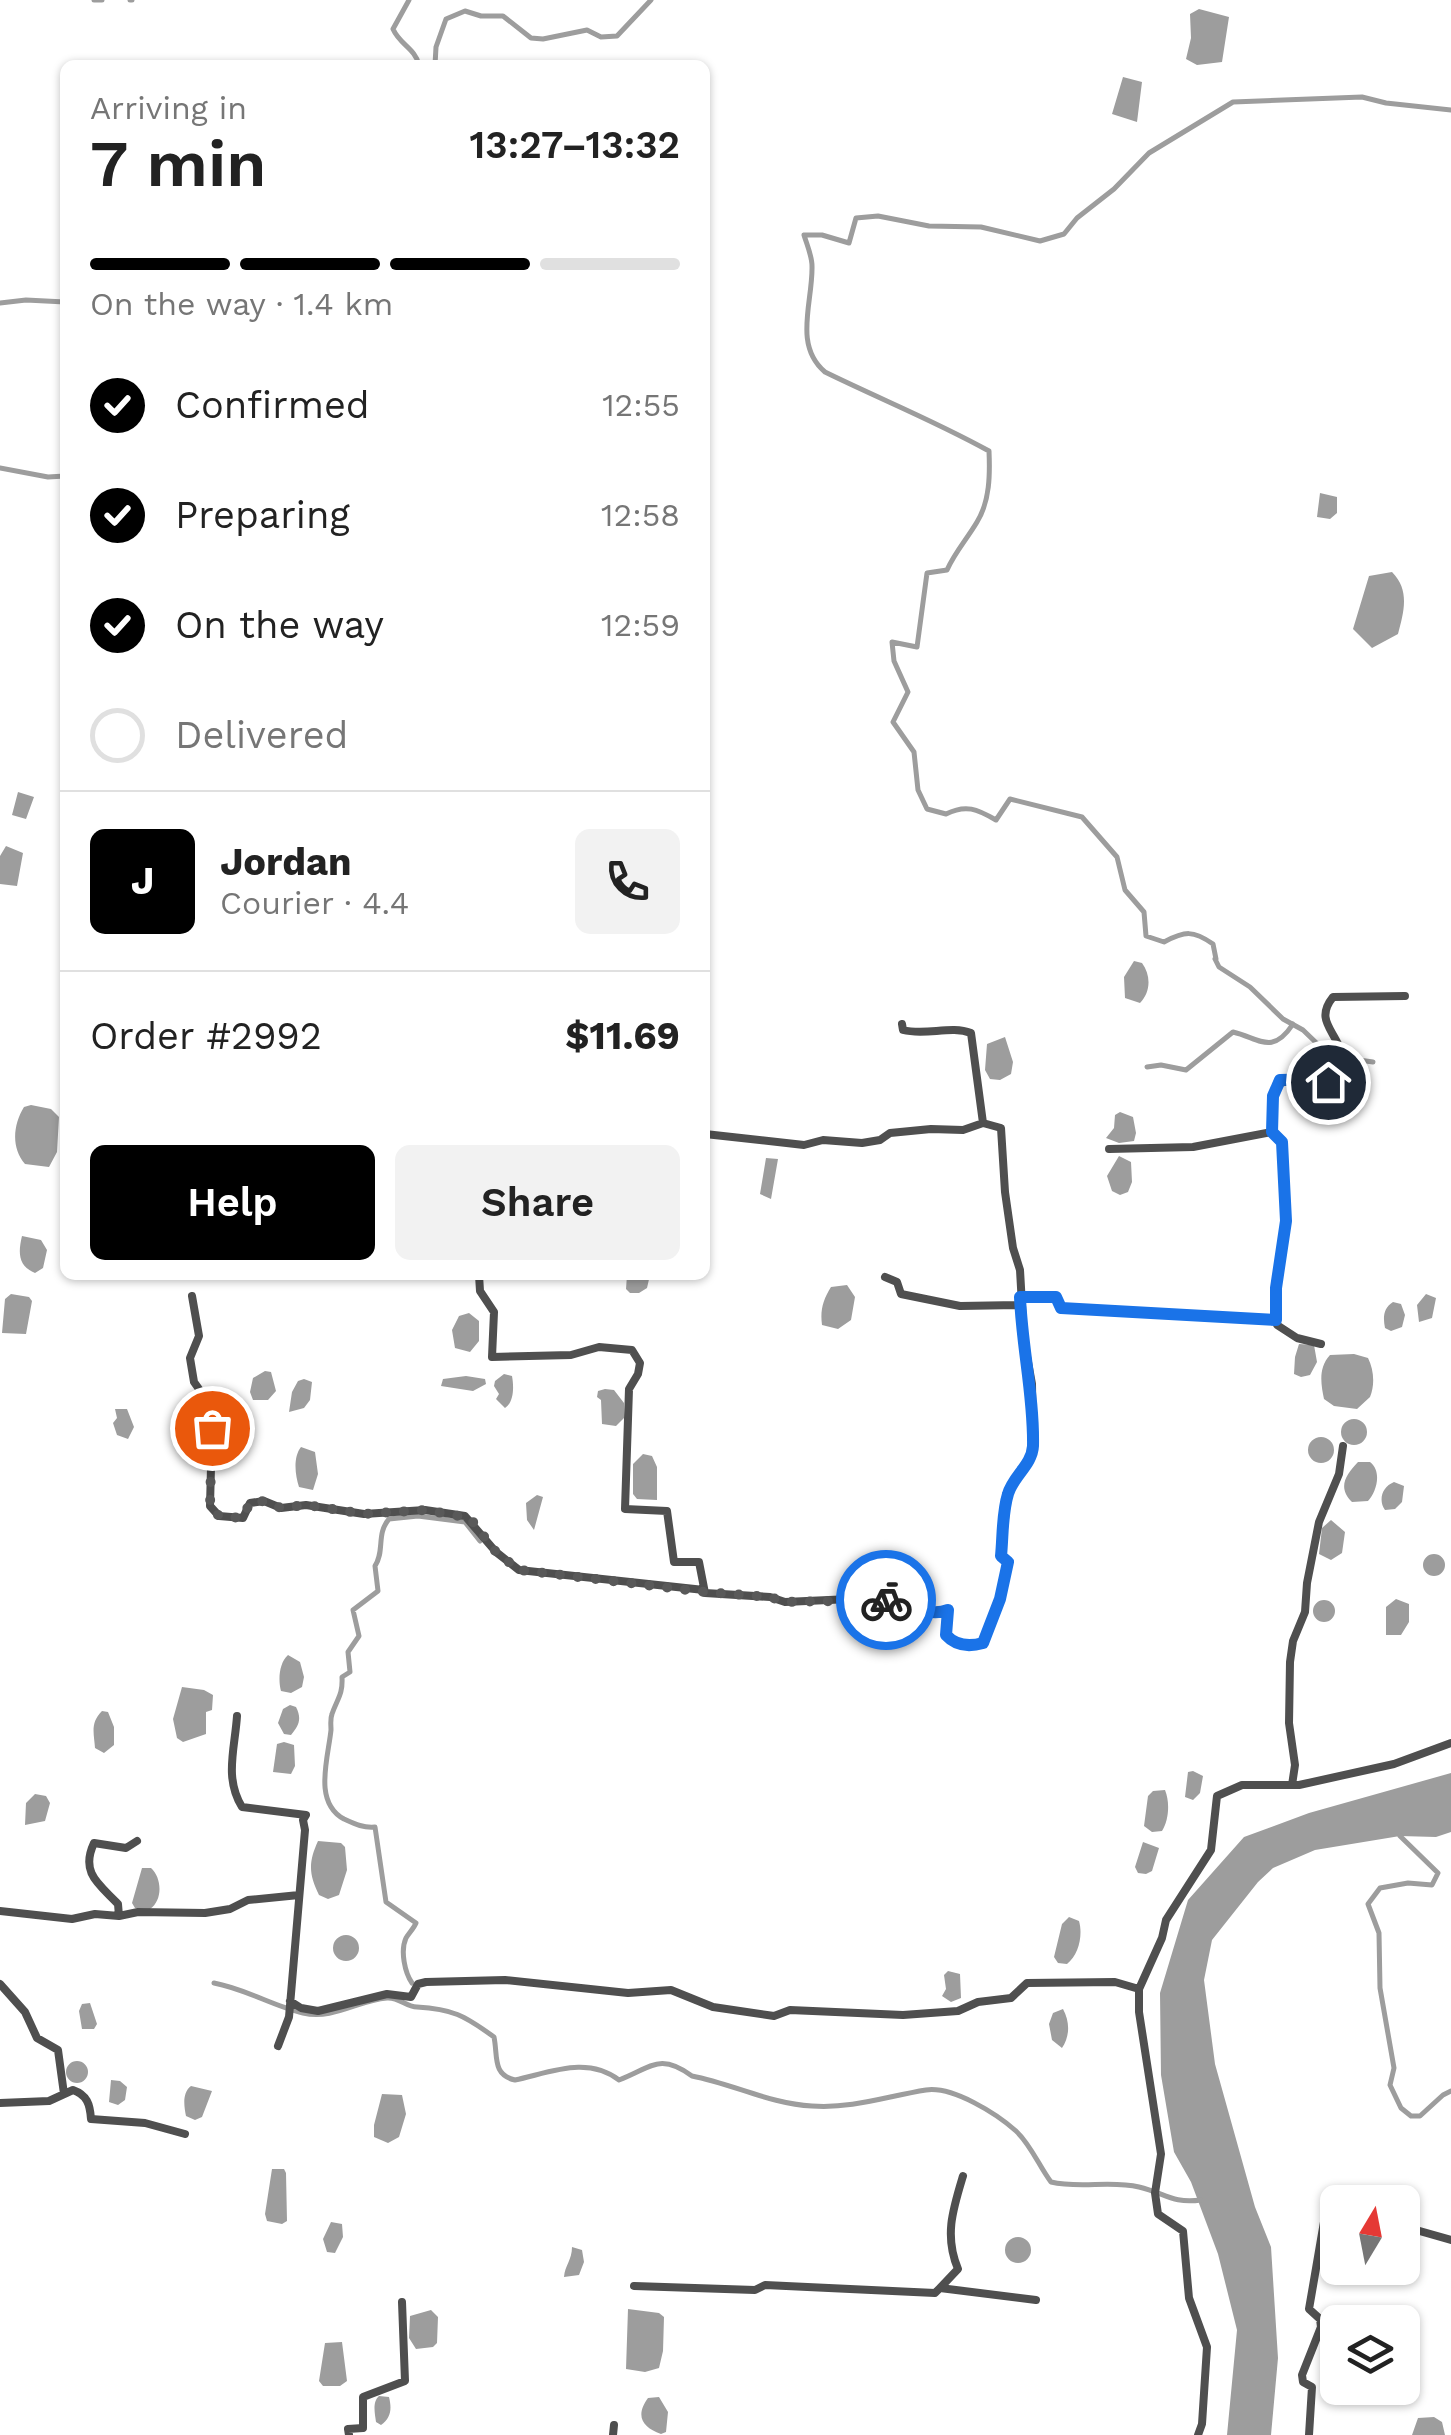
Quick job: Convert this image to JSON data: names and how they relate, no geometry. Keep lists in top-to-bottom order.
{
  "north": "top",
  "page": {
    "heading": ["7 min", "Arriving in", "13:27–13:32"],
    "panel": [
      "Jordan",
      "Courier · 4.4",
      "Order #2992",
      "$11.69"
    ],
    "bar": "On the way · 1.4 km",
    "list": [
      ["Confirmed", "12:55"],
      ["Preparing", "12:58"],
      ["On the way", "12:59"],
      "Delivered"
    ],
    "round": "J",
    "buttons": ["Help", "Share"]
  }
}
